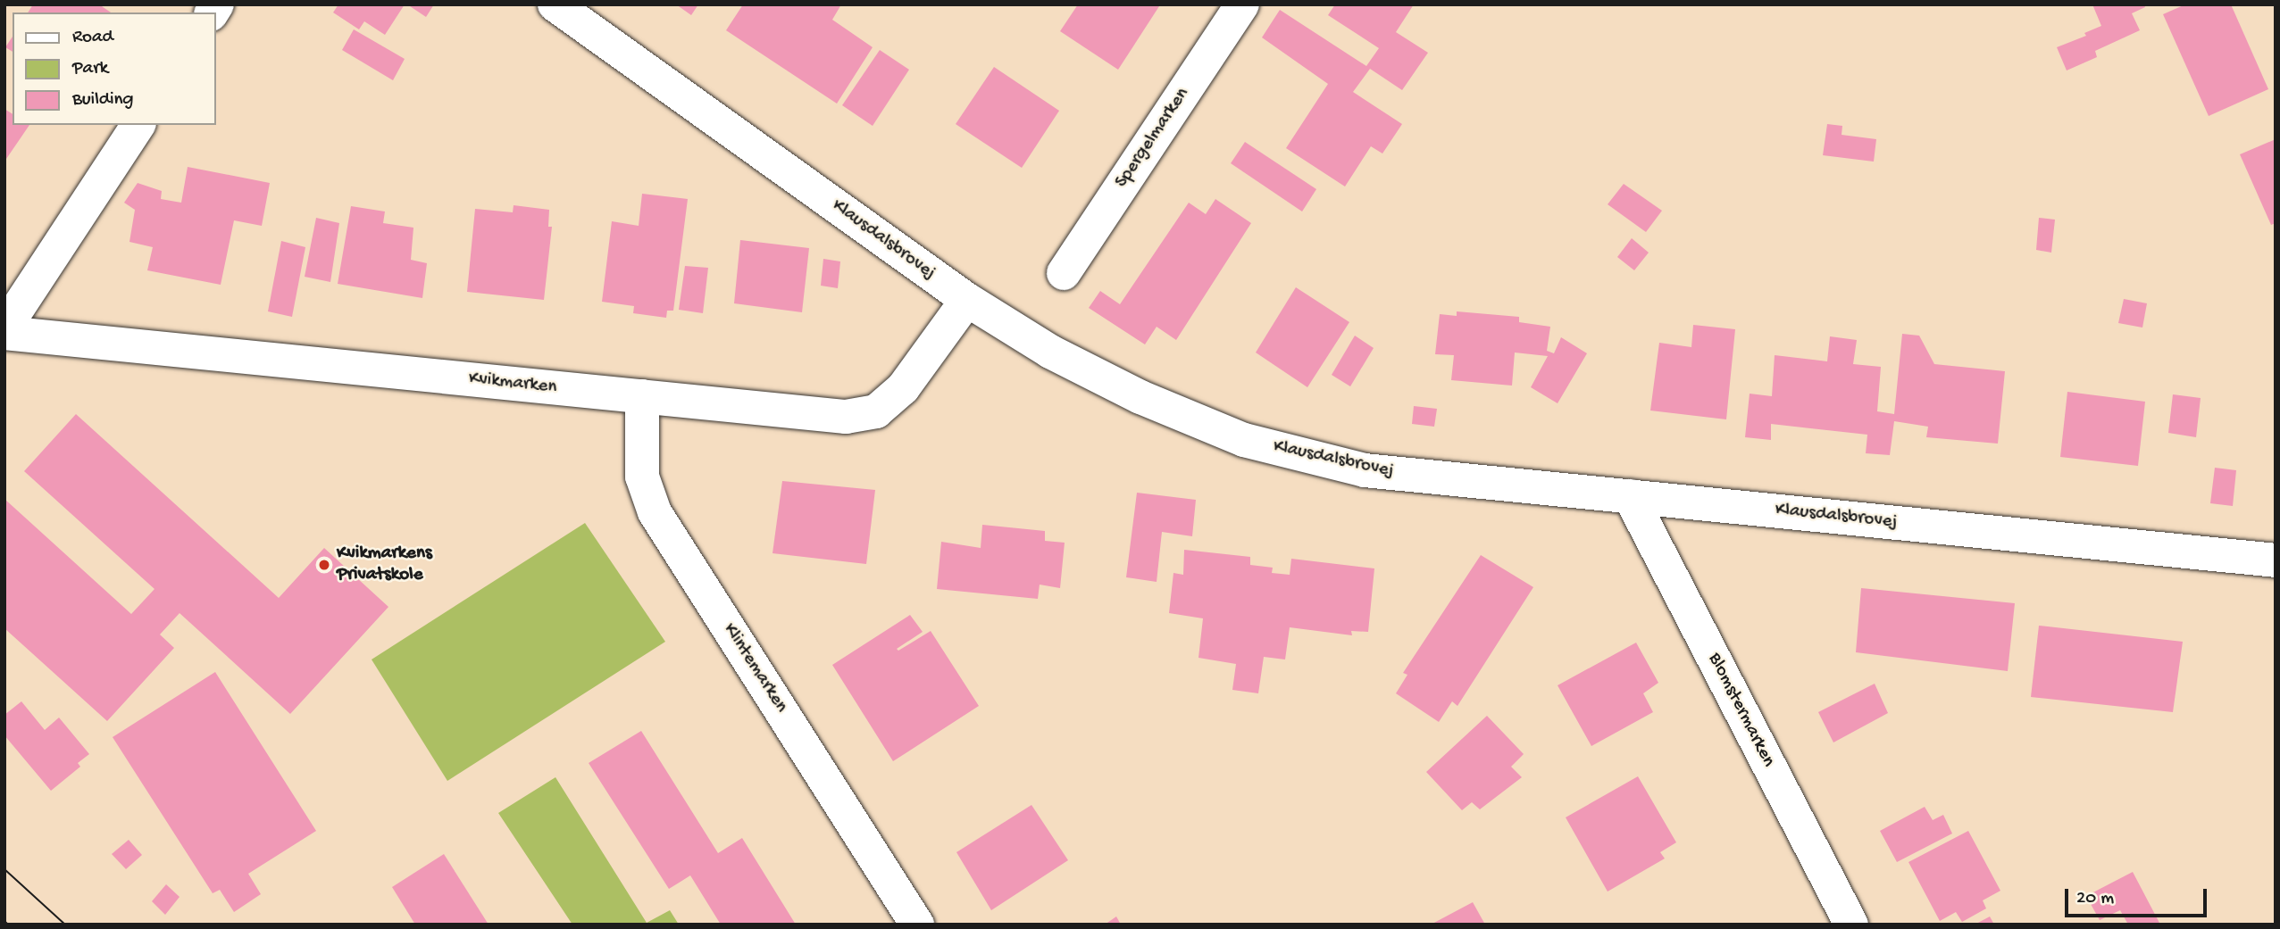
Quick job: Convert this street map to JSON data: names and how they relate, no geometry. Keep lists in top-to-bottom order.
{
  "streets": {
    "street": [
      "Spergelmarken",
      "Klausdalsbrovej",
      "Kvikmarken",
      "Klintemarken",
      "Blomstermarken"
    ]
  },
  "crossings": [
    ["Klausdalsbrovej", "Kvikmarken"],
    ["Klausdalsbrovej", "Blomstermarken"],
    ["Kvikmarken", "Klintemarken"]
  ],
  "places": ["Kvikmarkens Privatskole"],
  "legend": ["Road", "Park", "Building"],
  "scale_bar": "20 m"
}
